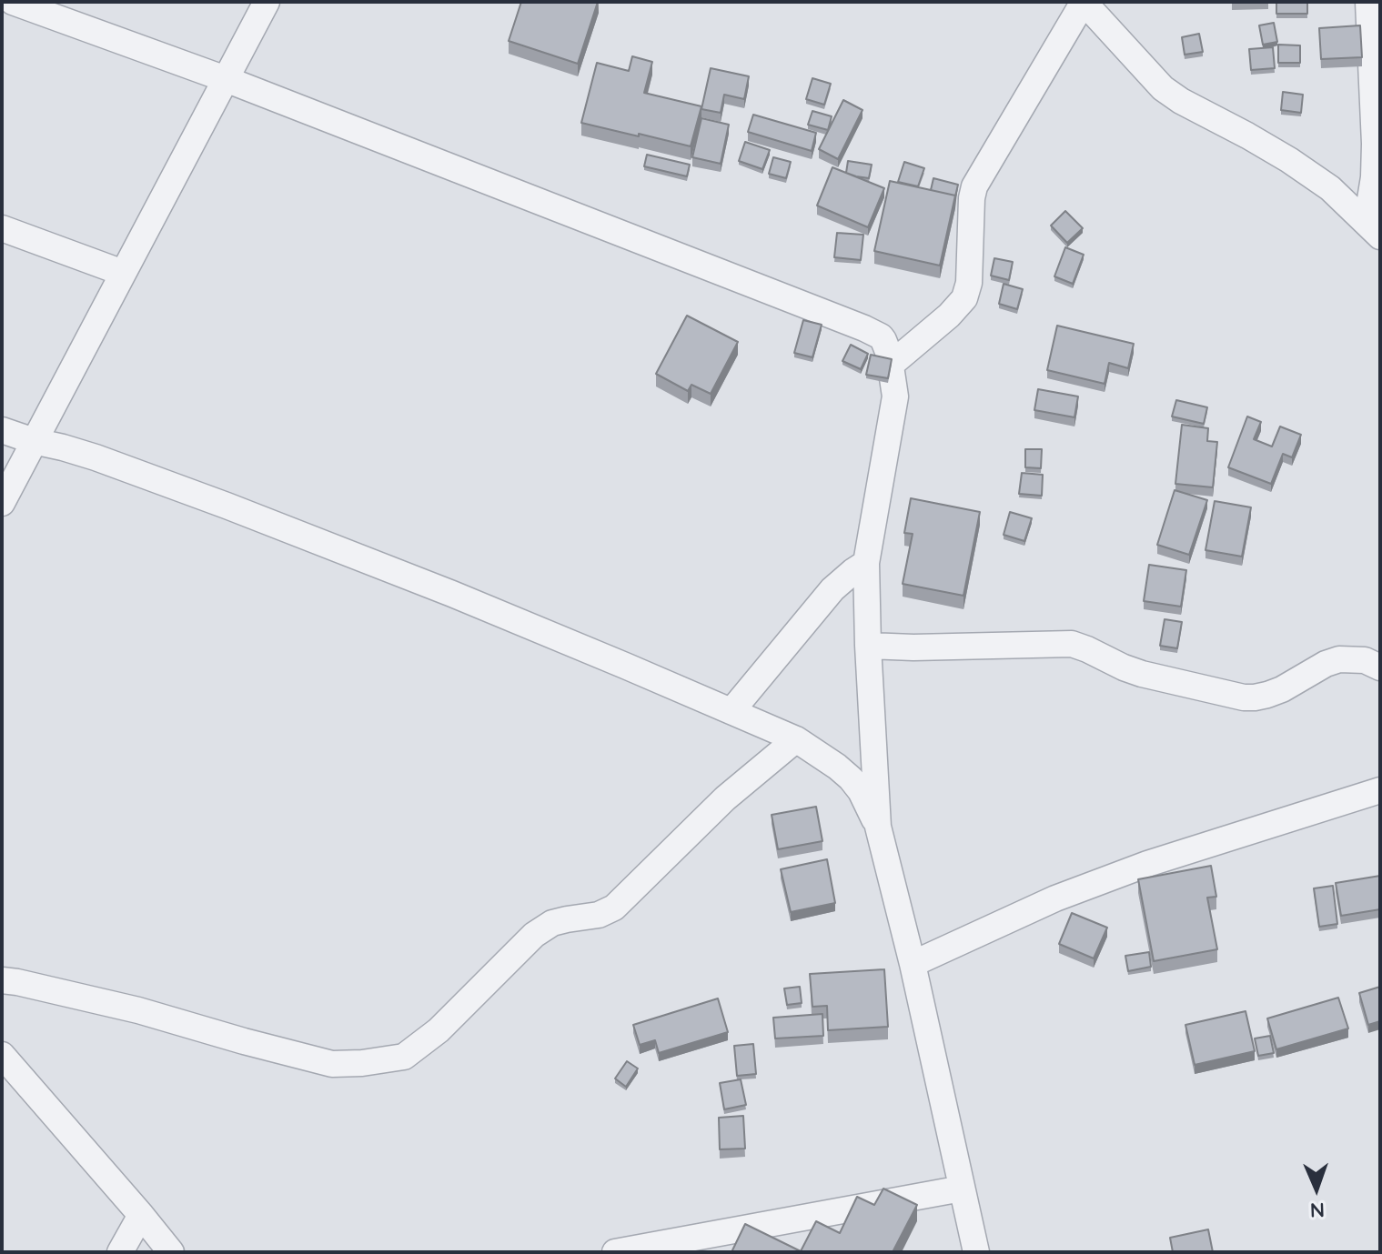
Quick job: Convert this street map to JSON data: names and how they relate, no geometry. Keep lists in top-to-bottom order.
{
  "north": "bottom"
}
